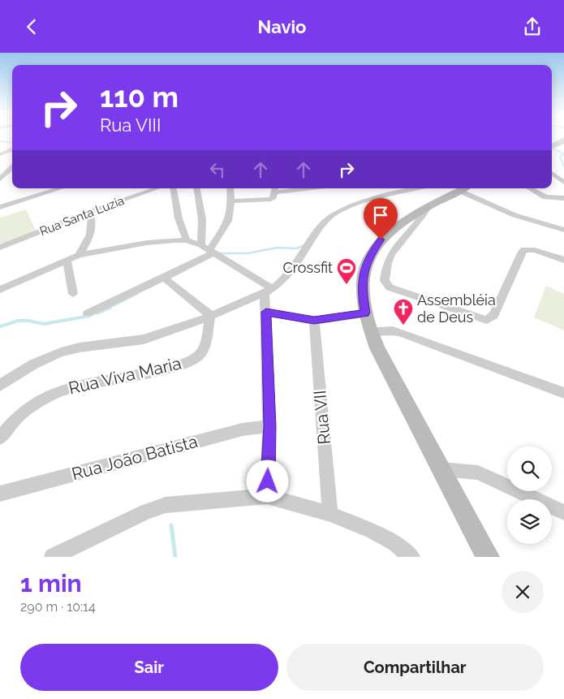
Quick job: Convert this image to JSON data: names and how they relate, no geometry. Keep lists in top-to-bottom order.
{
  "streets": {
    "street": [
      "Rua Santa Luzia",
      "Rua Viva Maria",
      "Rua VII",
      "Rua João Batista"
    ]
  },
  "places": {
    "sports": ["Crossfit"],
    "church": ["Assembléia de Deus"]
  },
  "page": {
    "header": "Navio",
    "turn": ["110 m", "Rua VIII"],
    "heading": ["1 min", "290 m · 10:14"],
    "buttons": ["Sair", "Compartilhar"]
  }
}
